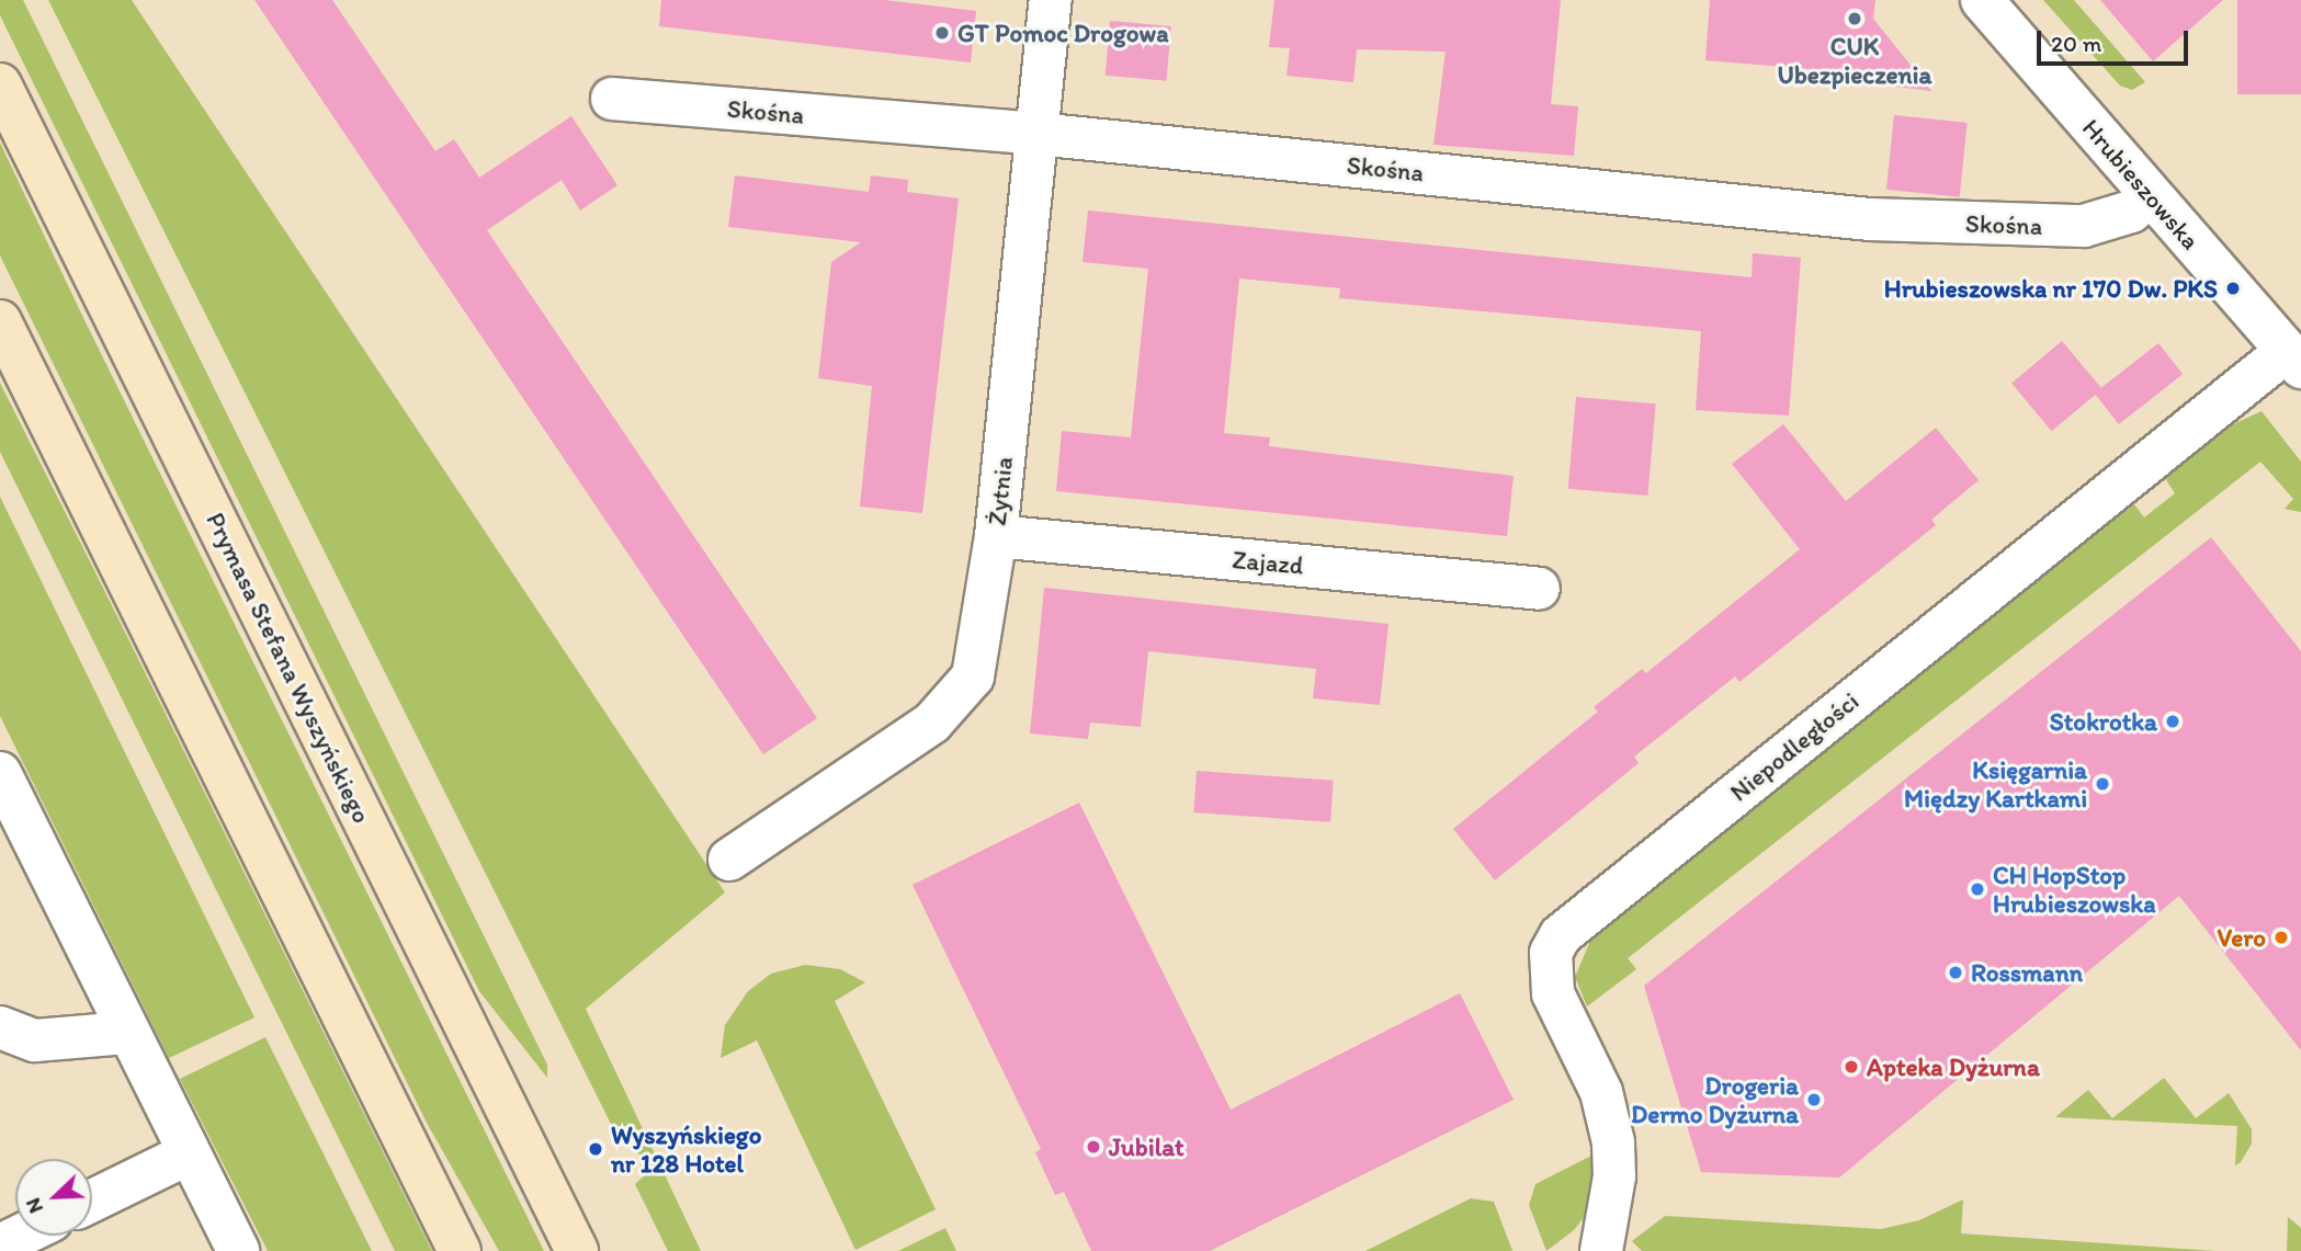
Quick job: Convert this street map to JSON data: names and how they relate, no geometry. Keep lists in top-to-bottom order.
{
  "streets": {
    "main road": ["Prymasa Stefana Wyszyńskiego"],
    "street": [
      "Skośna",
      "Hrubieszowska",
      "Żytnia",
      "Zajazd",
      "Niepodległości"
    ]
  },
  "crossings": [
    ["Skośna", "Hrubieszowska"],
    ["Skośna", "Żytnia"],
    ["Hrubieszowska", "Niepodległości"],
    ["Żytnia", "Zajazd"]
  ],
  "places": [
    "CUK Ubezpieczenia",
    "GT Pomoc Drogowa",
    "Hrubieszowska nr 170 Dw. PKS",
    "Stokrotka",
    "Księgarnia Między Kartkami",
    "CH HopStop Hrubieszowska",
    "Vero",
    "Rossmann",
    "Apteka Dyżurna",
    "Drogeria Dermo Dyżurna",
    "Jubilat",
    "Wyszyńskiego nr 128 Hotel"
  ],
  "scale_bar": "20 m",
  "north": "bottom left"
}
